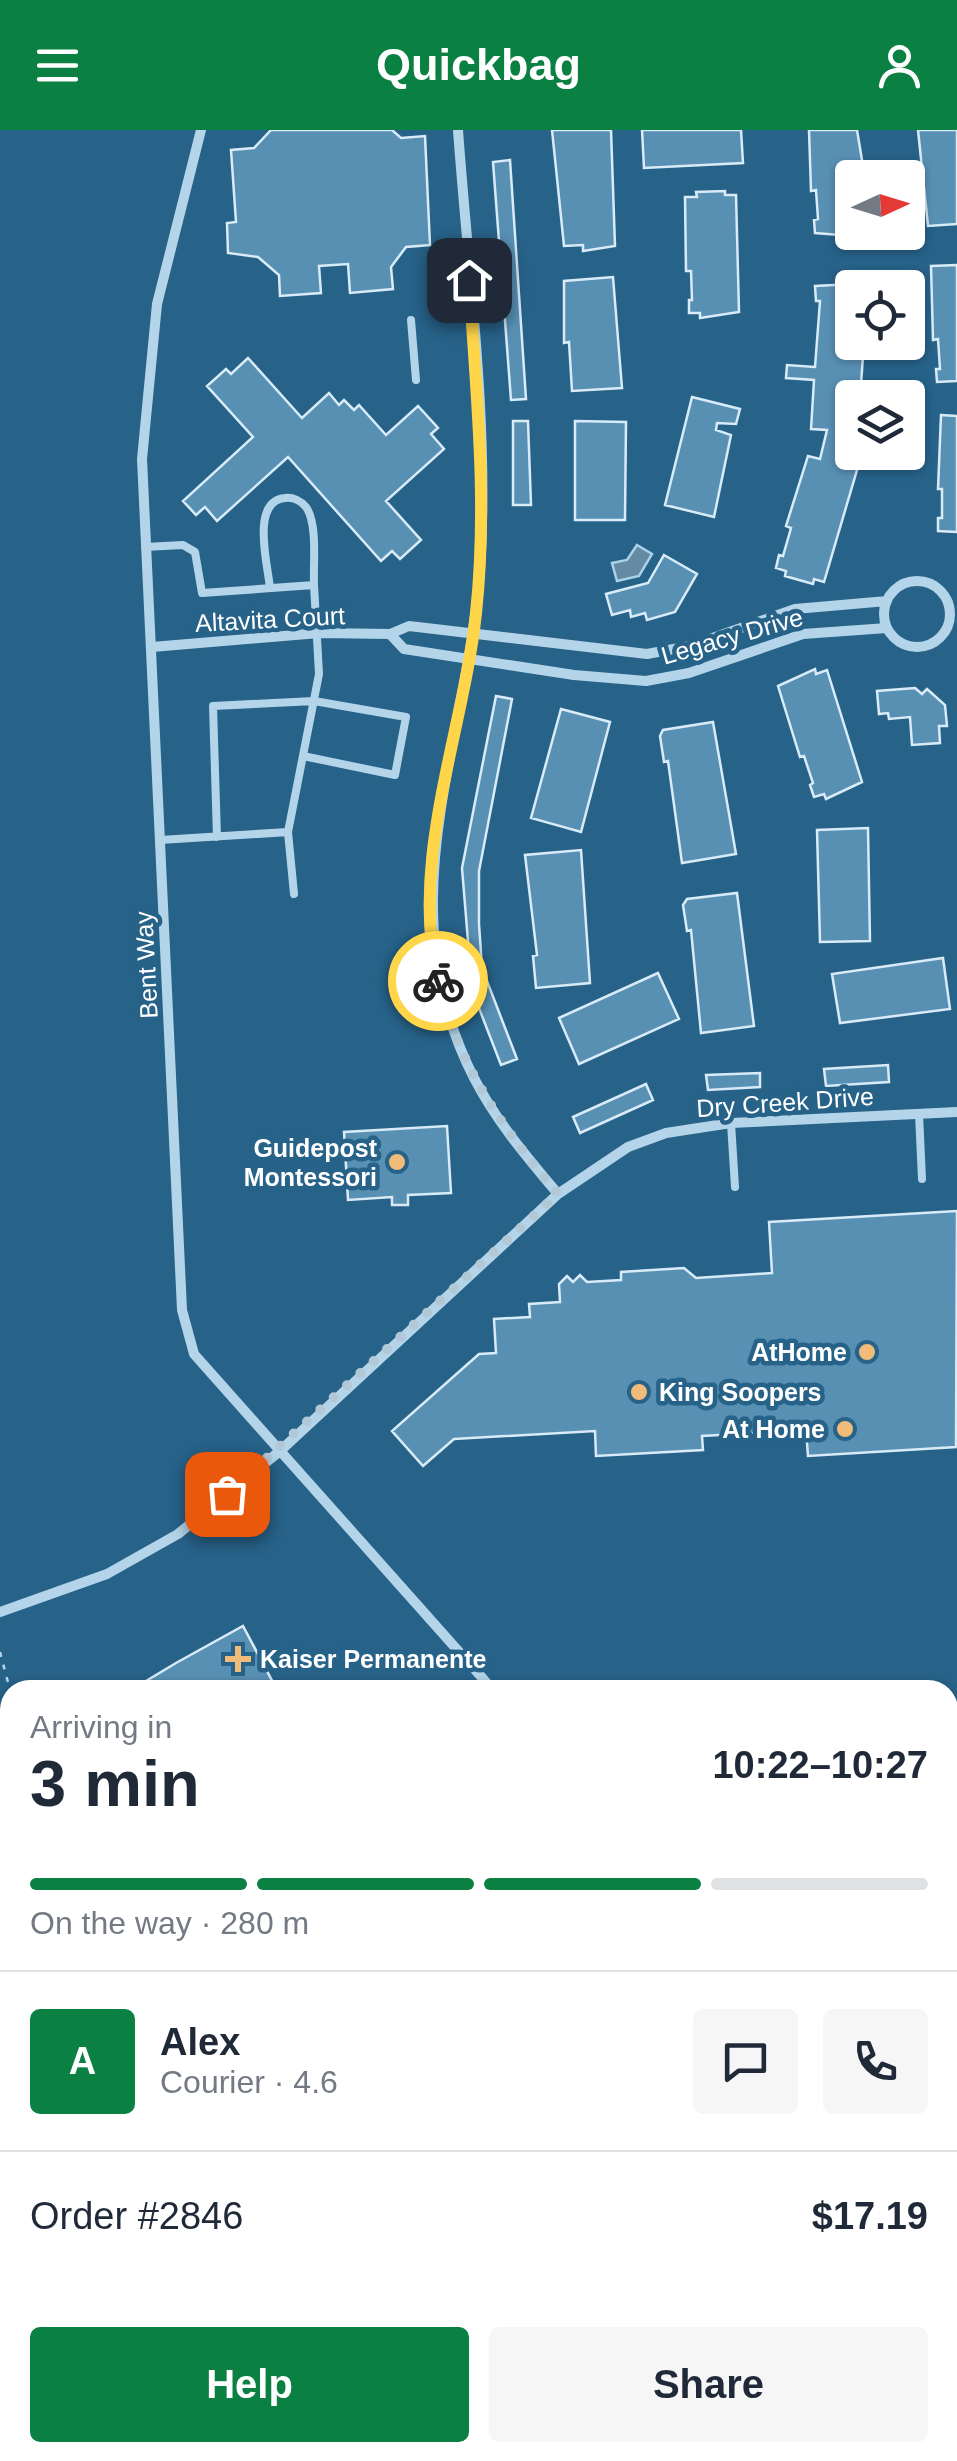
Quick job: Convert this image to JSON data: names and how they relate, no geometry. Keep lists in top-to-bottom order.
{
  "streets": {
    "street": [
      "Altavita Court",
      "Legacy Drive",
      "Bent Way",
      "Dry Creek Drive"
    ]
  },
  "crossings": [
    ["Altavita Court", "Legacy Drive"],
    ["Altavita Court", "Bent Way"],
    ["Bent Way", "Dry Creek Drive"]
  ],
  "places": {
    "other": [
      "Guidepost Montessori",
      "AtHome",
      "King Soopers",
      "At Home"
    ],
    "health": ["Kaiser Permanente"]
  },
  "north": "right",
  "page": {
    "header": "Quickbag",
    "heading": ["3 min", "Arriving in", "10:22–10:27"],
    "panel": [
      "Alex",
      "Courier · 4.6",
      "Order #2846",
      "$17.19"
    ],
    "bar": "On the way · 280 m",
    "round": "A",
    "buttons": ["Help", "Share"]
  }
}
